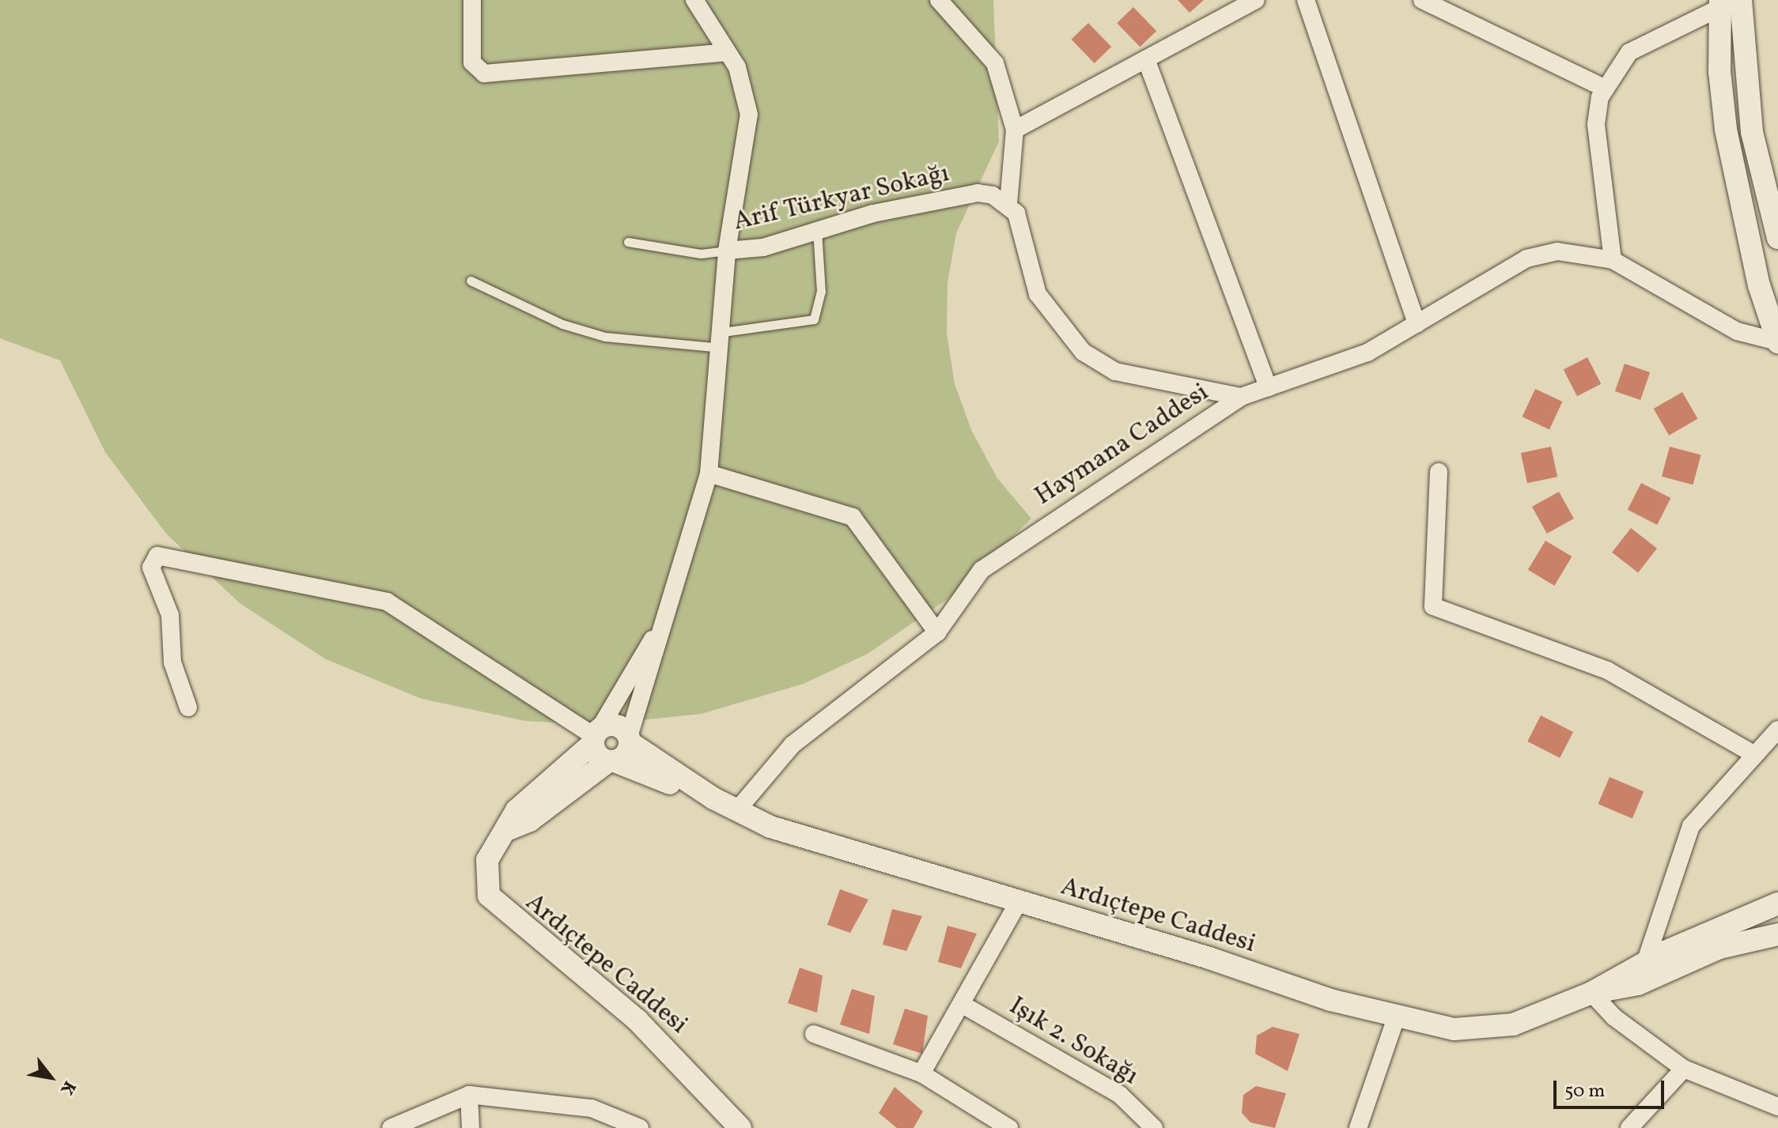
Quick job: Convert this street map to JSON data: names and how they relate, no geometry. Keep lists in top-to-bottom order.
{
  "streets": {
    "street": [
      "Arif Türkyar Sokağı",
      "Haymana Caddesi",
      "Ardıçtepe Caddesi",
      "Işık 2. Sokağı"
    ]
  },
  "crossings": [
    ["Haymana Caddesi", "Ardıçtepe Caddesi"]
  ],
  "scale_bar": "50 m",
  "north": "bottom right"
}
